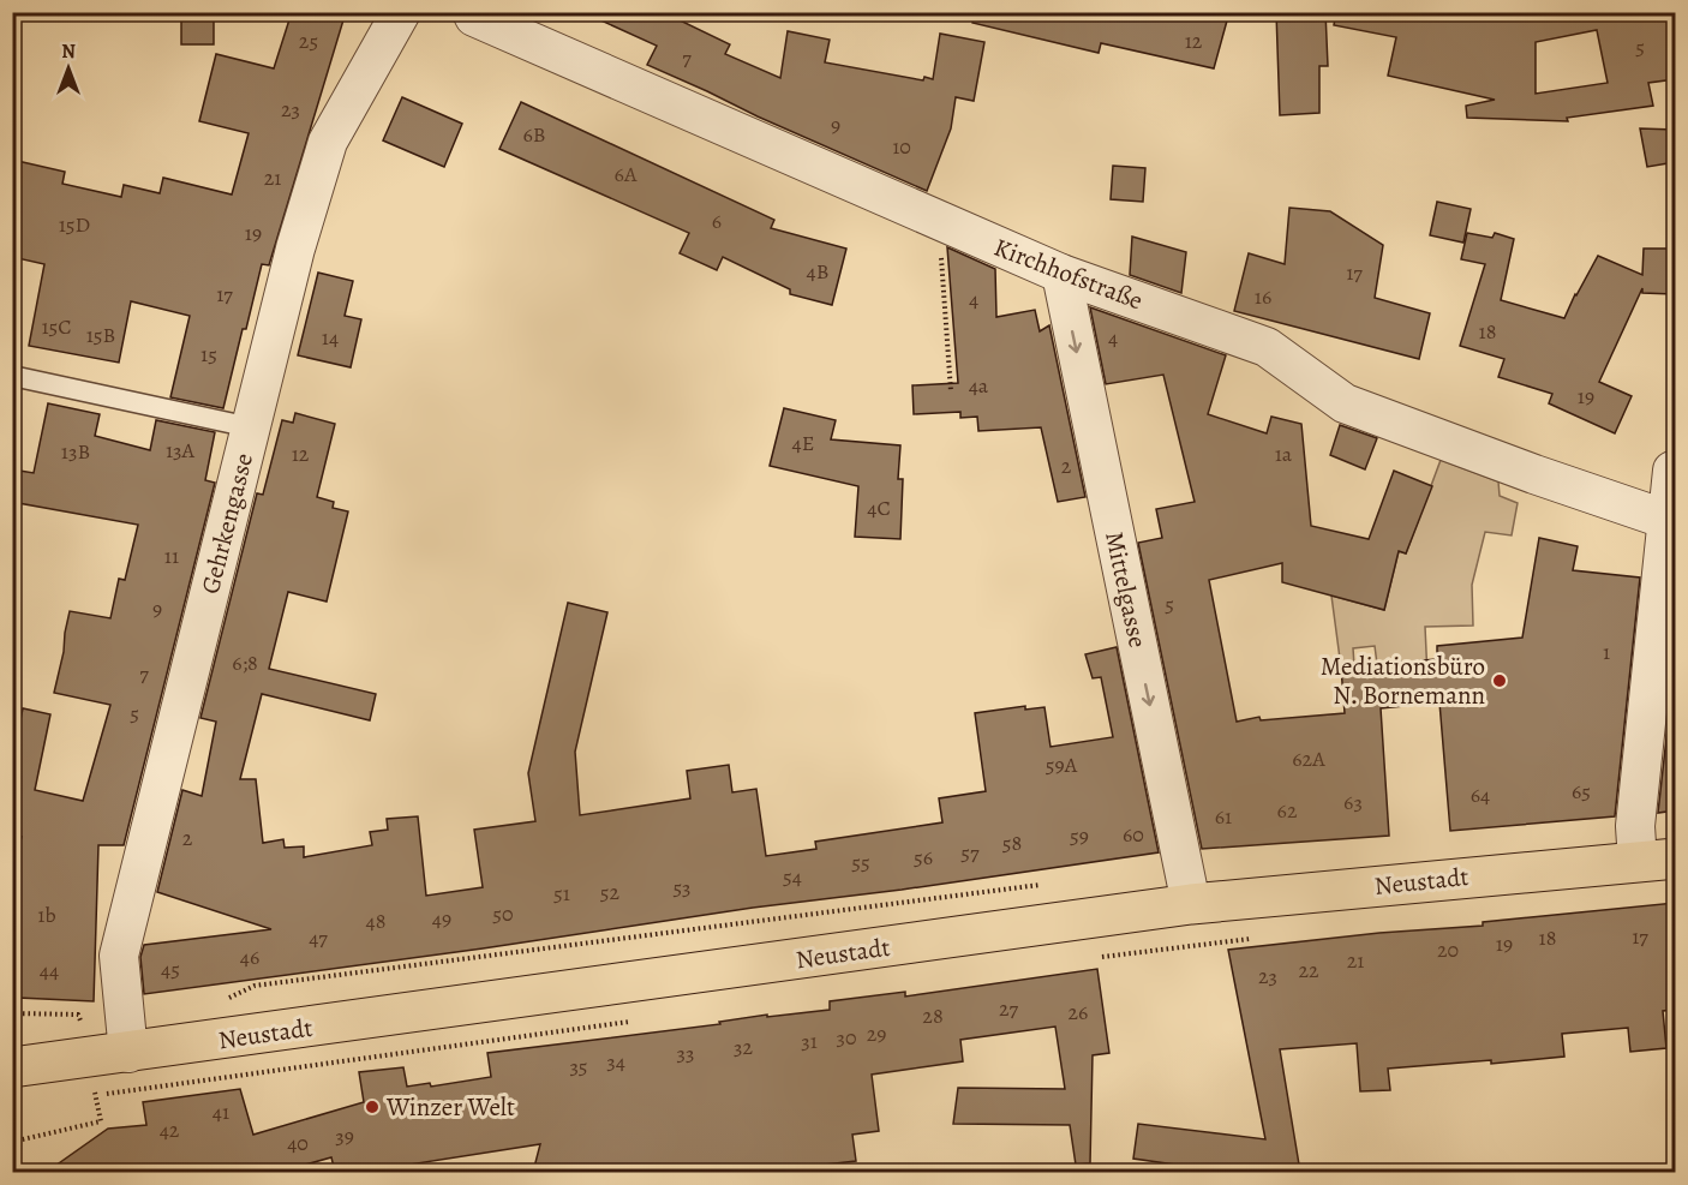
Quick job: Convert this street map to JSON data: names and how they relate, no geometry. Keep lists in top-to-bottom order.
{
  "streets": {
    "main road": ["Neustadt"],
    "street": ["Kirchhofstraße", "Gehrkengasse", "Mittelgasse"]
  },
  "crossings": [
    ["Kirchhofstraße", "Mittelgasse"],
    ["Gehrkengasse", "Neustadt"],
    ["Mittelgasse", "Neustadt"]
  ],
  "one_way": ["Mittelgasse"],
  "places": ["Mediationsbüro N. Bornemann", "Winzer Welt"],
  "house_numbers": [
    "25",
    "12",
    "5",
    "7",
    "23",
    "9",
    "6B",
    "10",
    "6A",
    "21",
    "6",
    "15D",
    "19",
    "4B",
    "17",
    "17",
    "16",
    "4",
    "15C",
    "18",
    "15B",
    "14",
    "4",
    "15",
    "4a",
    "19",
    "4E",
    "13A",
    "13B",
    "12",
    "1a",
    "2",
    "4C",
    "11",
    "5",
    "9",
    "1",
    "6;8",
    "7",
    "5",
    "62A",
    "59A",
    "65",
    "64",
    "63",
    "62",
    "61",
    "60",
    "59",
    "2",
    "58",
    "57",
    "56",
    "55",
    "54",
    "53",
    "52",
    "51",
    "50",
    "1b",
    "49",
    "48",
    "17",
    "47",
    "18",
    "19",
    "20",
    "46",
    "21",
    "45",
    "44",
    "22",
    "23",
    "27",
    "26",
    "28",
    "29",
    "30",
    "31",
    "32",
    "33",
    "34",
    "35",
    "41",
    "42",
    "39",
    "40"
  ],
  "north": "top"
}
